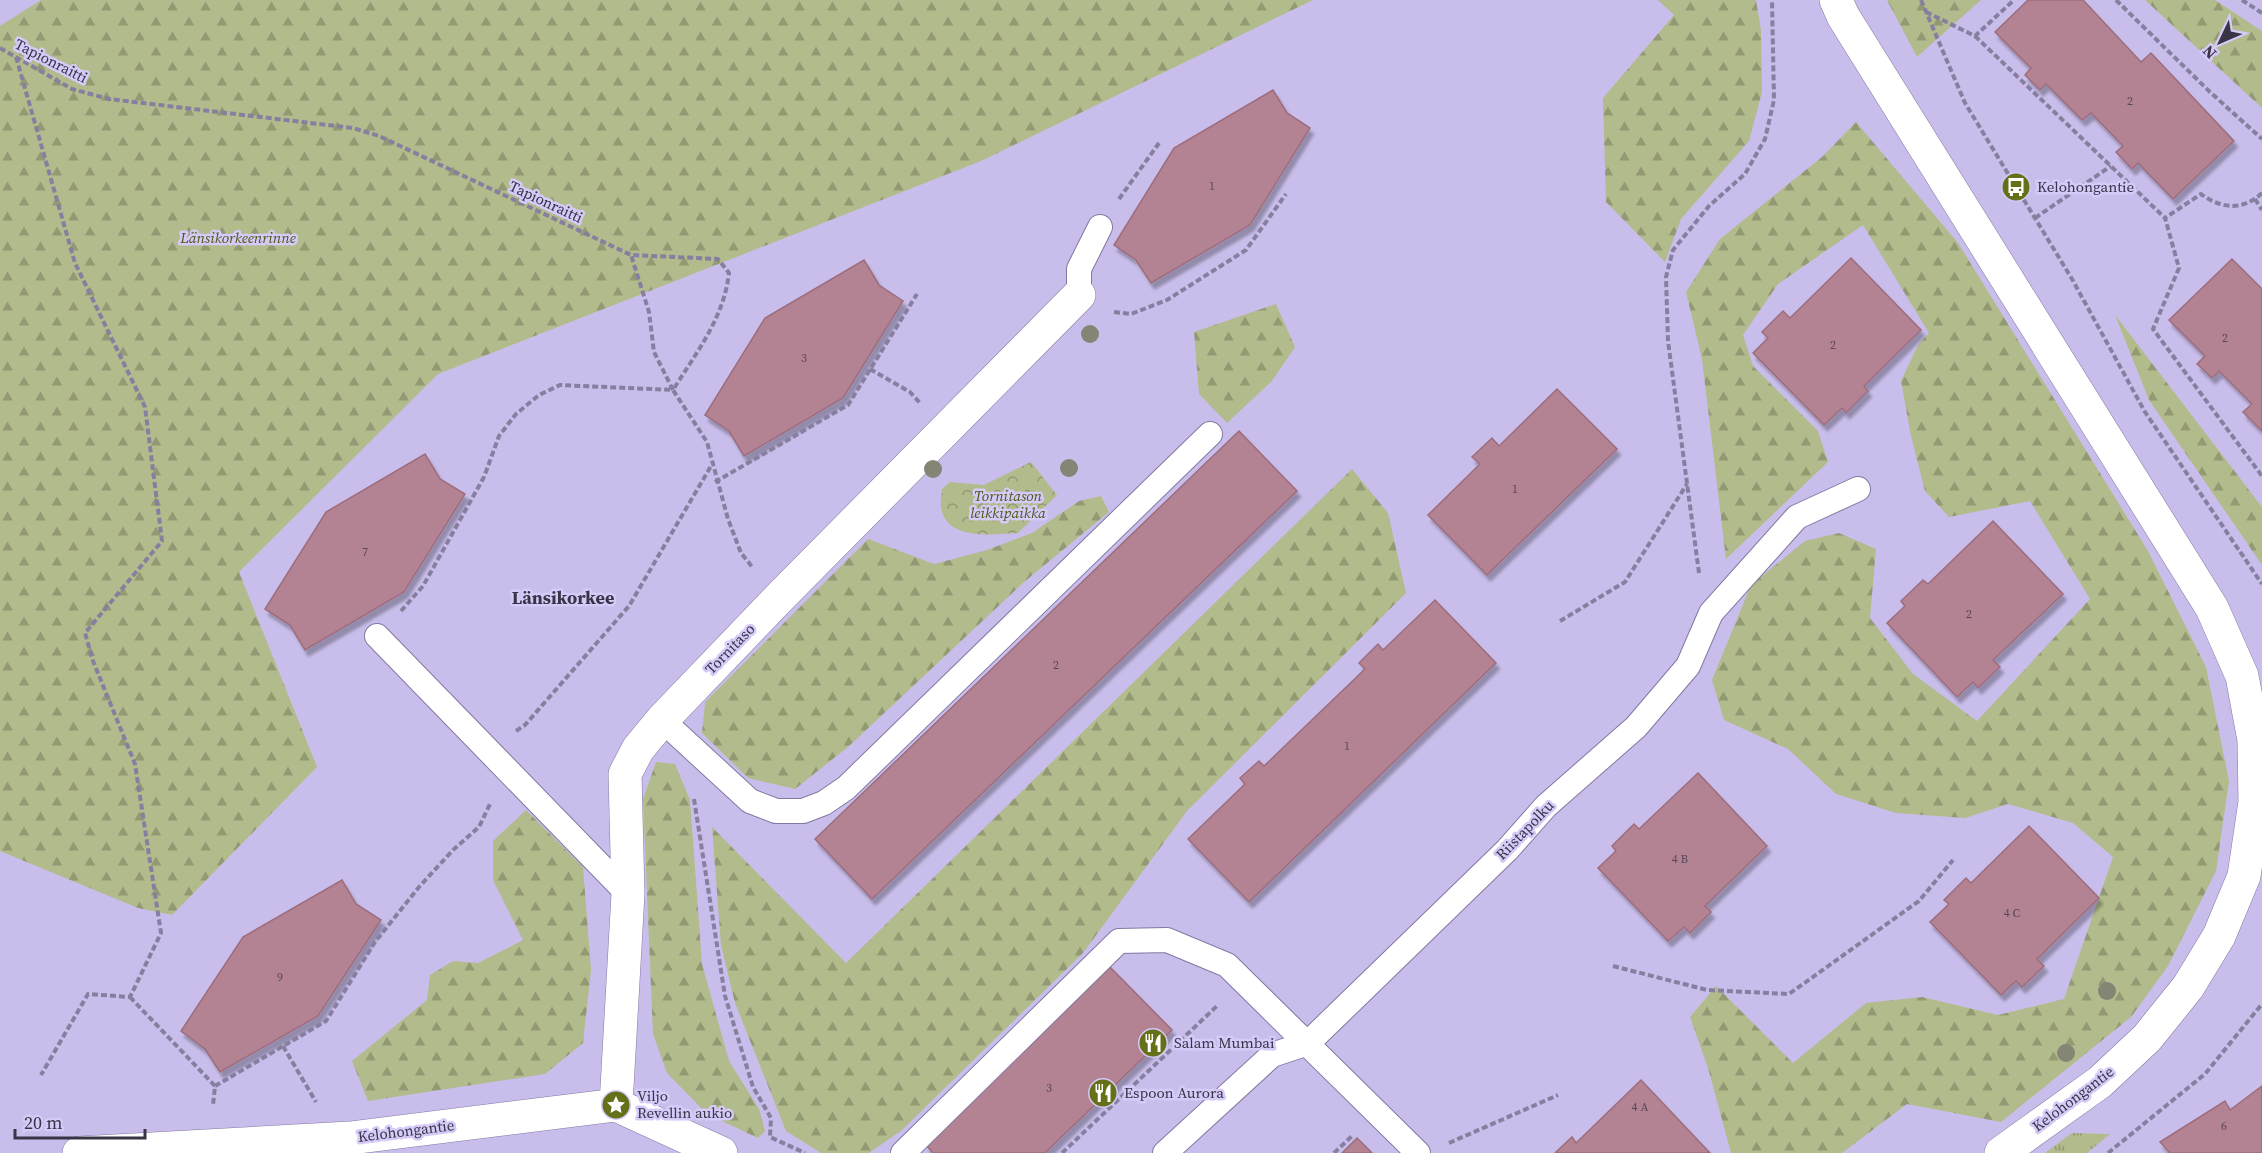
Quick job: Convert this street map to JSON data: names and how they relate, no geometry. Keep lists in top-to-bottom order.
{
  "streets": {
    "street": ["Tornitaso", "Kelohongantie"],
    "lane": ["Riistapolku"],
    "path": ["Tapionraitti"]
  },
  "crossings": [
    ["Tornitaso", "Kelohongantie"]
  ],
  "districts": ["Länsikorkee"],
  "parks": ["Länsikorkeenrinne", "Tornitason leikkipaikka"],
  "places": {
    "bus stop": ["Kelohongantie"],
    "restaurant": ["Salam Mumbai", "Espoon Aurora"],
    "place": ["Viljo Revellin aukio"]
  },
  "house_numbers": [
    "2",
    "1",
    "2",
    "2",
    "3",
    "1",
    "7",
    "2",
    "2",
    "1",
    "4 B",
    "4 C",
    "9",
    "3",
    "4 A",
    "6"
  ],
  "scale_bar": "20 m",
  "north": "bottom left"
}
